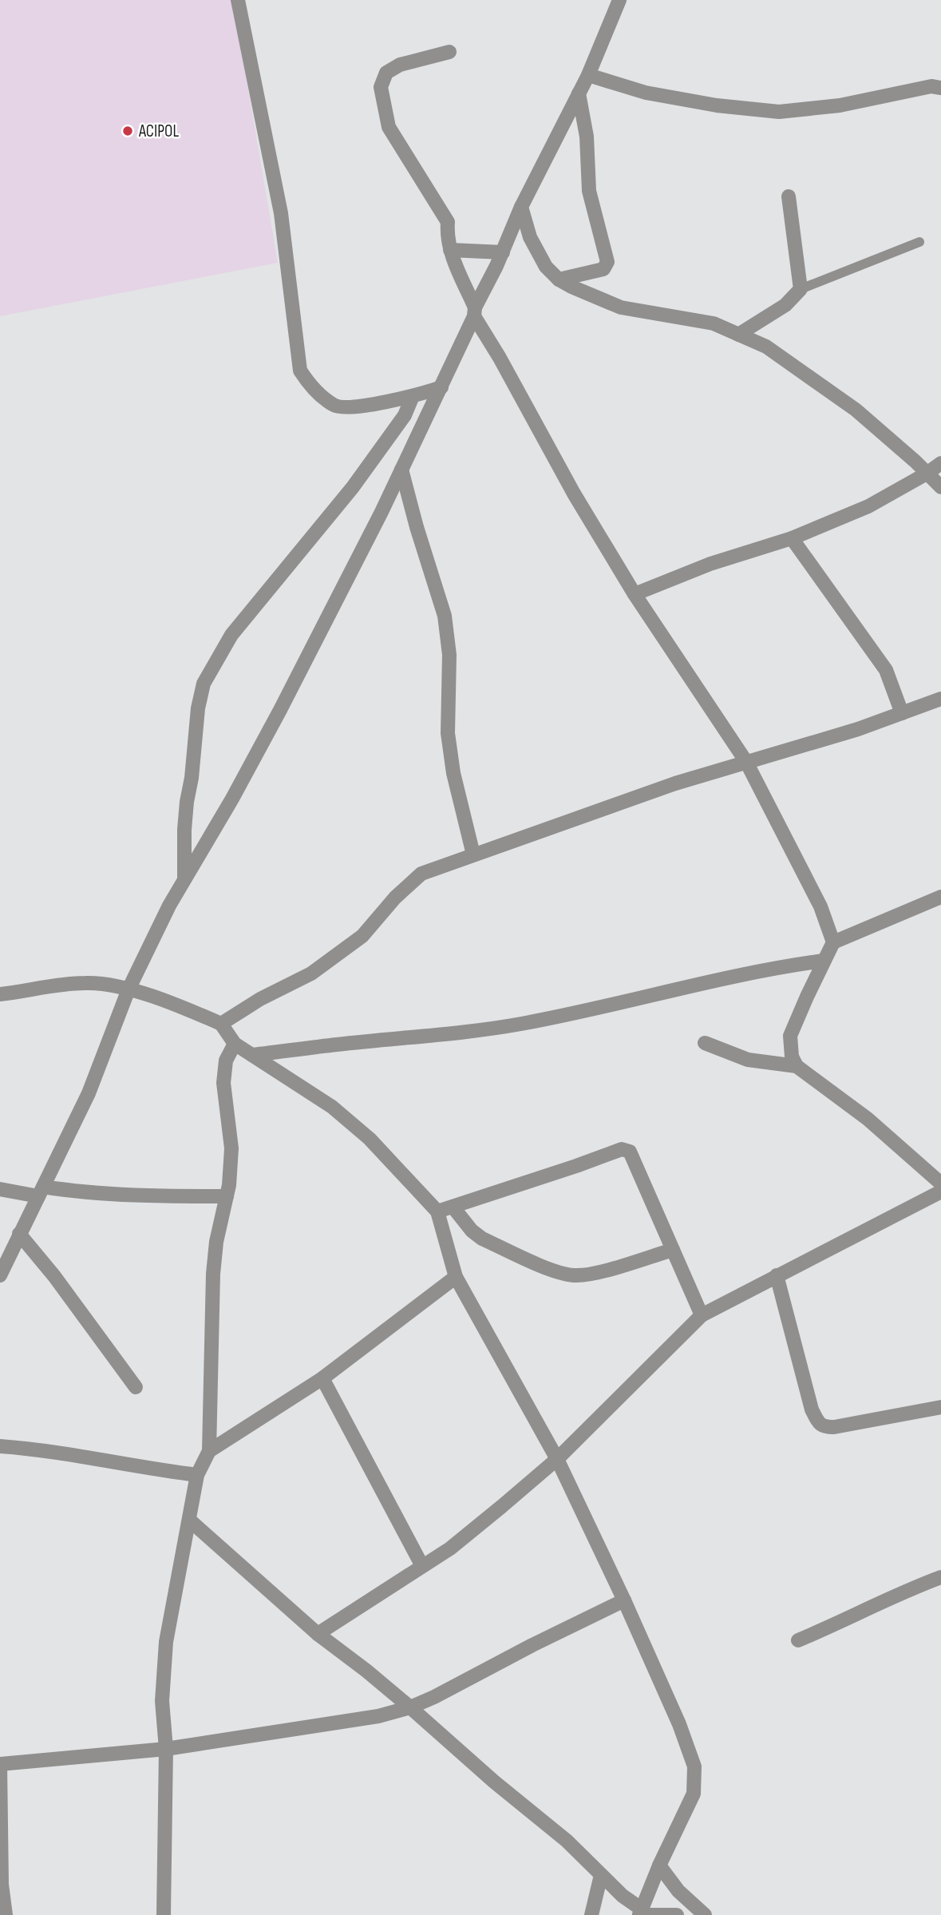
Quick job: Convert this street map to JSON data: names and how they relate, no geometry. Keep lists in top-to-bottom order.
{
  "places": ["ACIPOL"]
}
